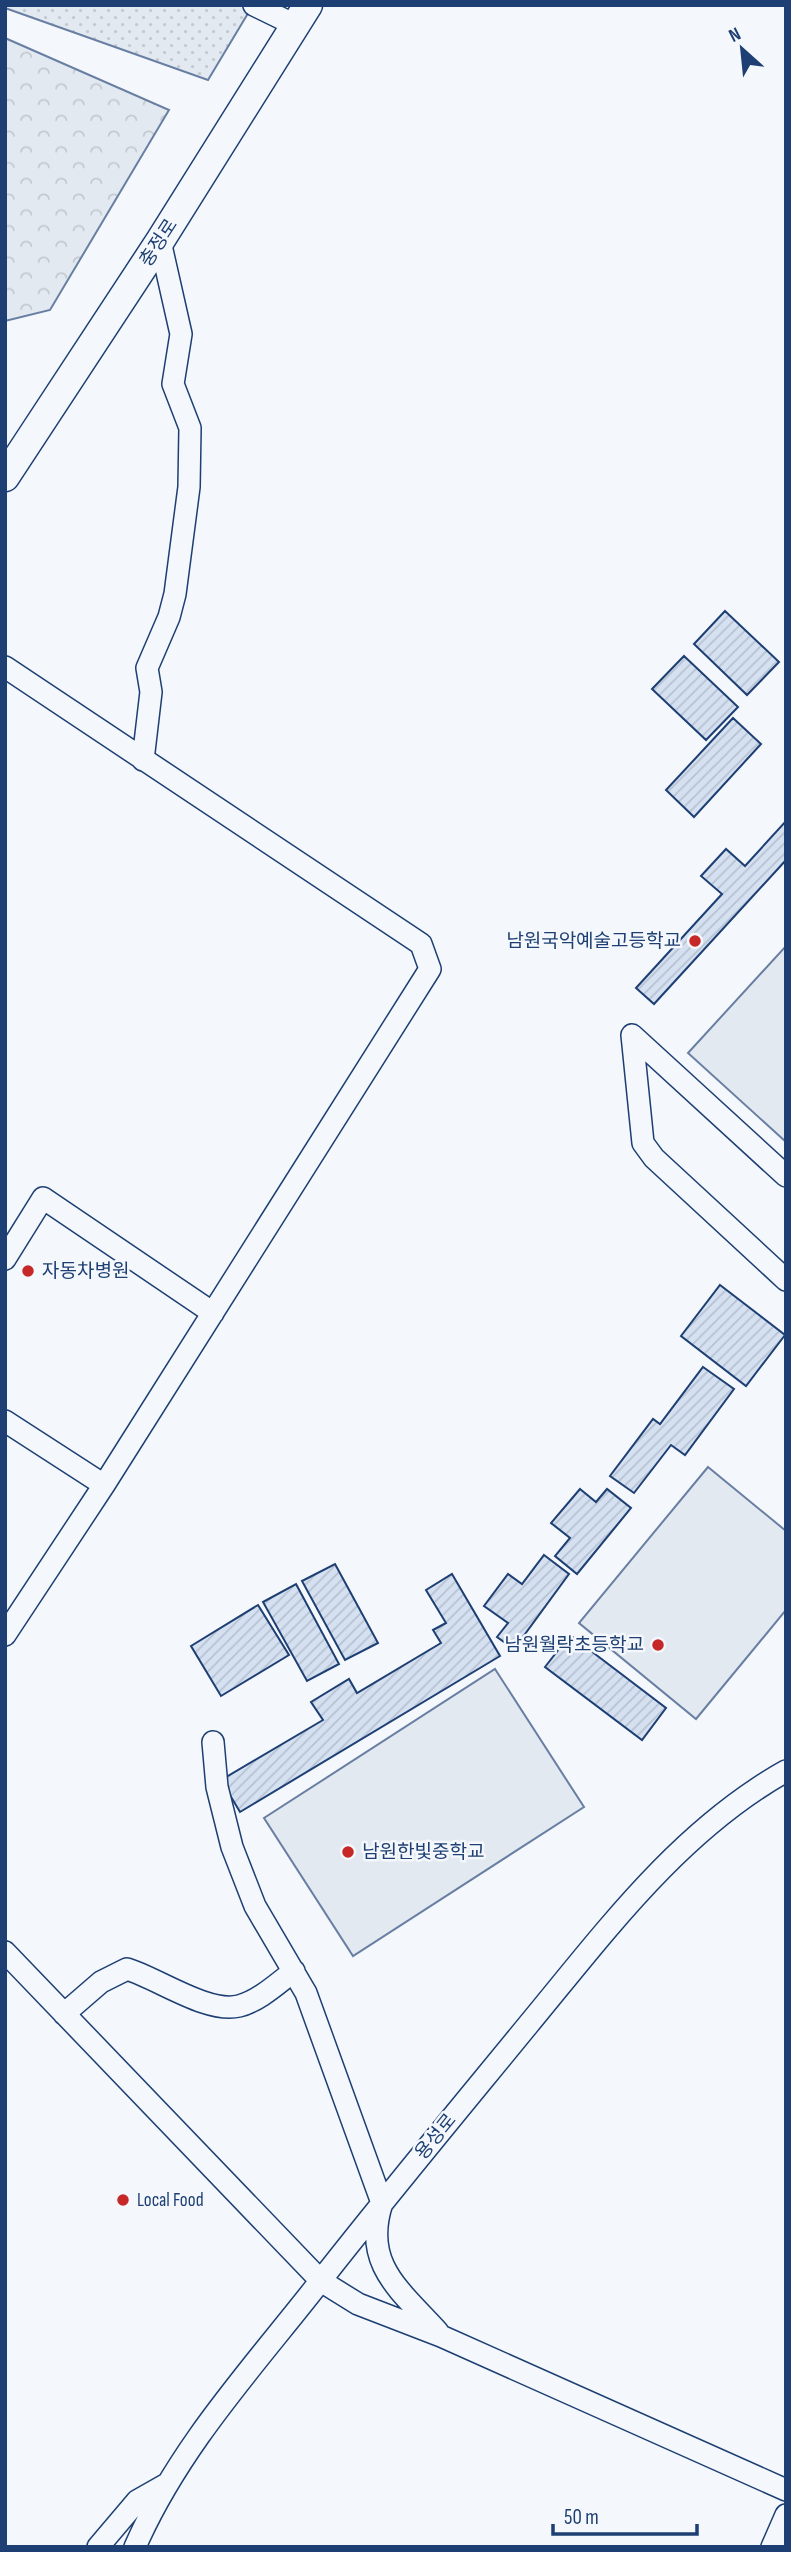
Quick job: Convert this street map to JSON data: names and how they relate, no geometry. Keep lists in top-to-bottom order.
{
  "streets": {
    "main road": ["충정로"],
    "street": ["용성로"]
  },
  "places": [
    "남원국악예술고등학교",
    "자동차병원",
    "남원월락초등학교",
    "남원한빛중학교",
    "Local Food"
  ],
  "scale_bar": "50 m",
  "north": "top left"
}
